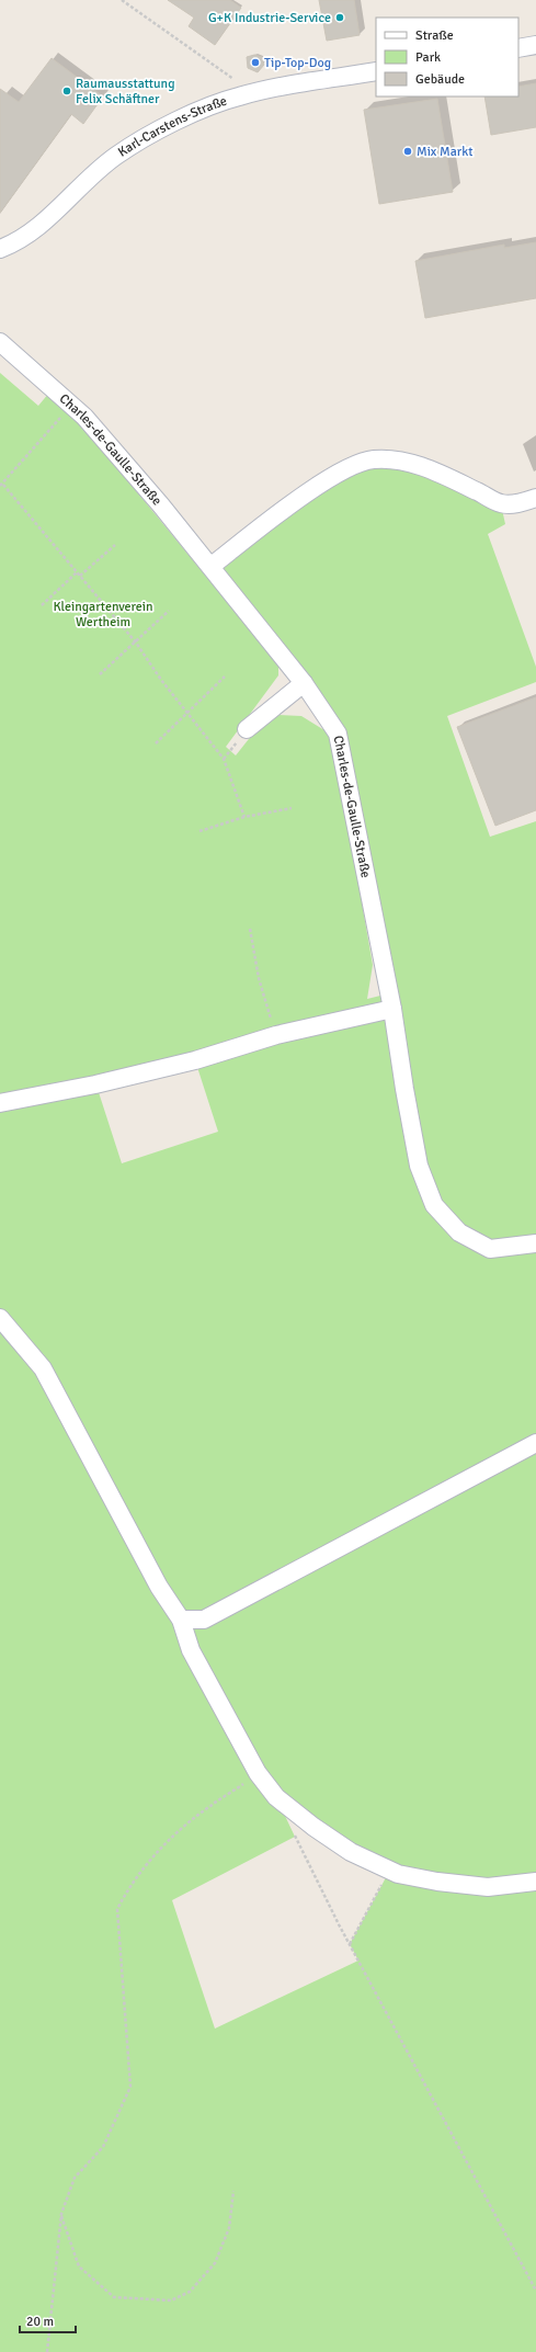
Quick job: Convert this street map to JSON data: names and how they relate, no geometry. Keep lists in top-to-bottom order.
{
  "streets": {
    "street": ["Karl-Carstens-Straße", "Charles-de-Gaulle-Straße"]
  },
  "parks": ["Kleingartenverein Wertheim"],
  "places": [
    "G+K Industrie-Service",
    "Tip-Top-Dog",
    "Raumausstattung Felix Schäftner",
    "Mix Markt"
  ],
  "legend": ["Straße", "Park", "Gebäude"],
  "scale_bar": "20 m"
}
